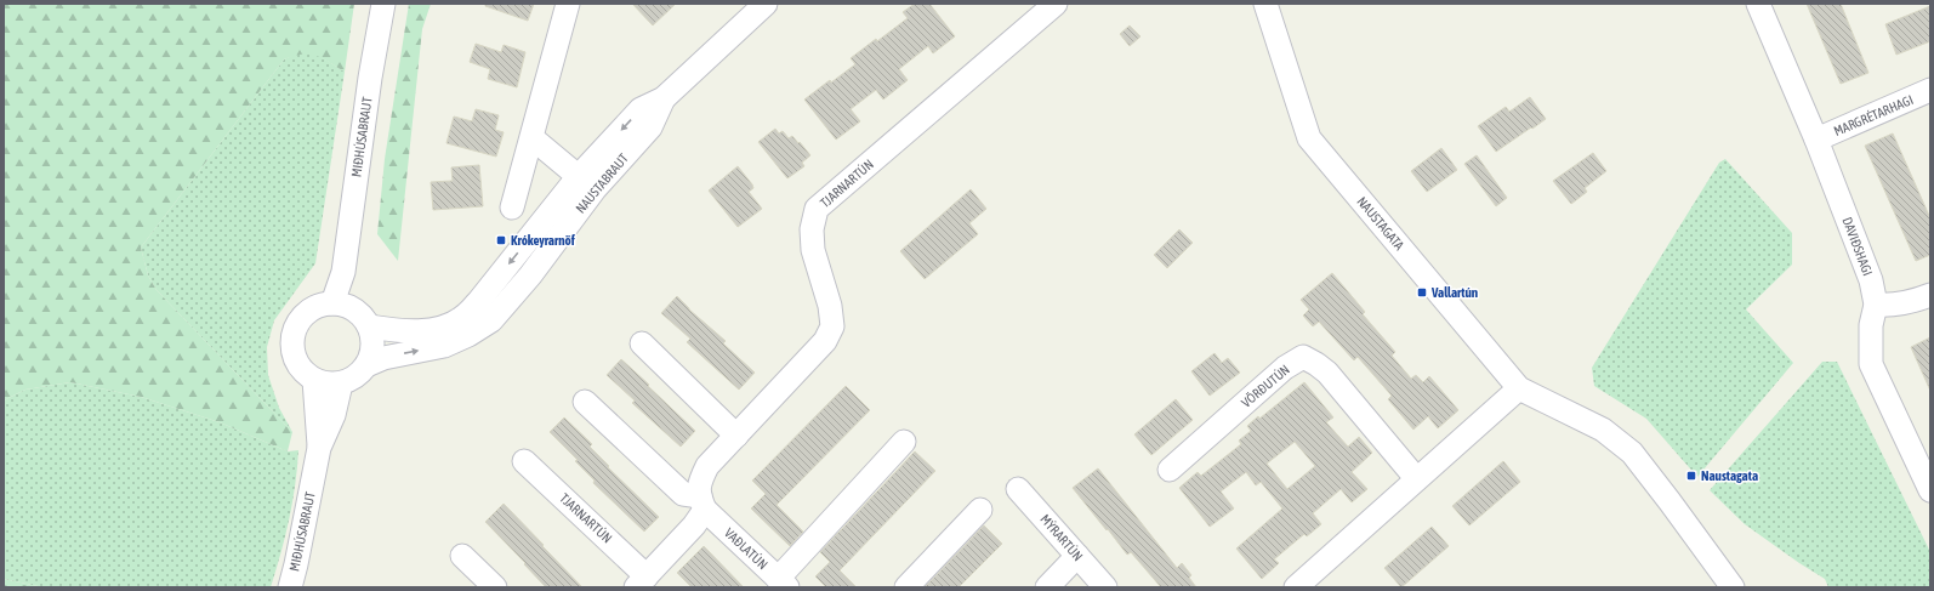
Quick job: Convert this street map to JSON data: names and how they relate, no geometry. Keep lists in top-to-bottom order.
{
  "streets": {
    "street": [
      "MARGRÉTARHAGI",
      "MIÐHÚSABRAUT",
      "NAUSTABRAUT",
      "TJARNARTÚN",
      "NAUSTAGATA",
      "DAVIÐSHAGI",
      "VÖRÐUTÚN",
      "MÝRARTÚN",
      "VAÐLATÚN"
    ]
  },
  "crossings": [
    ["MARGRÉTARHAGI", "DAVIÐSHAGI"],
    ["MIÐHÚSABRAUT", "NAUSTABRAUT"],
    ["TJARNARTÚN", "VAÐLATÚN"]
  ],
  "places": {
    "transit": ["Krókeyrarnöf", "Vallartún", "Naustagata"]
  }
}
